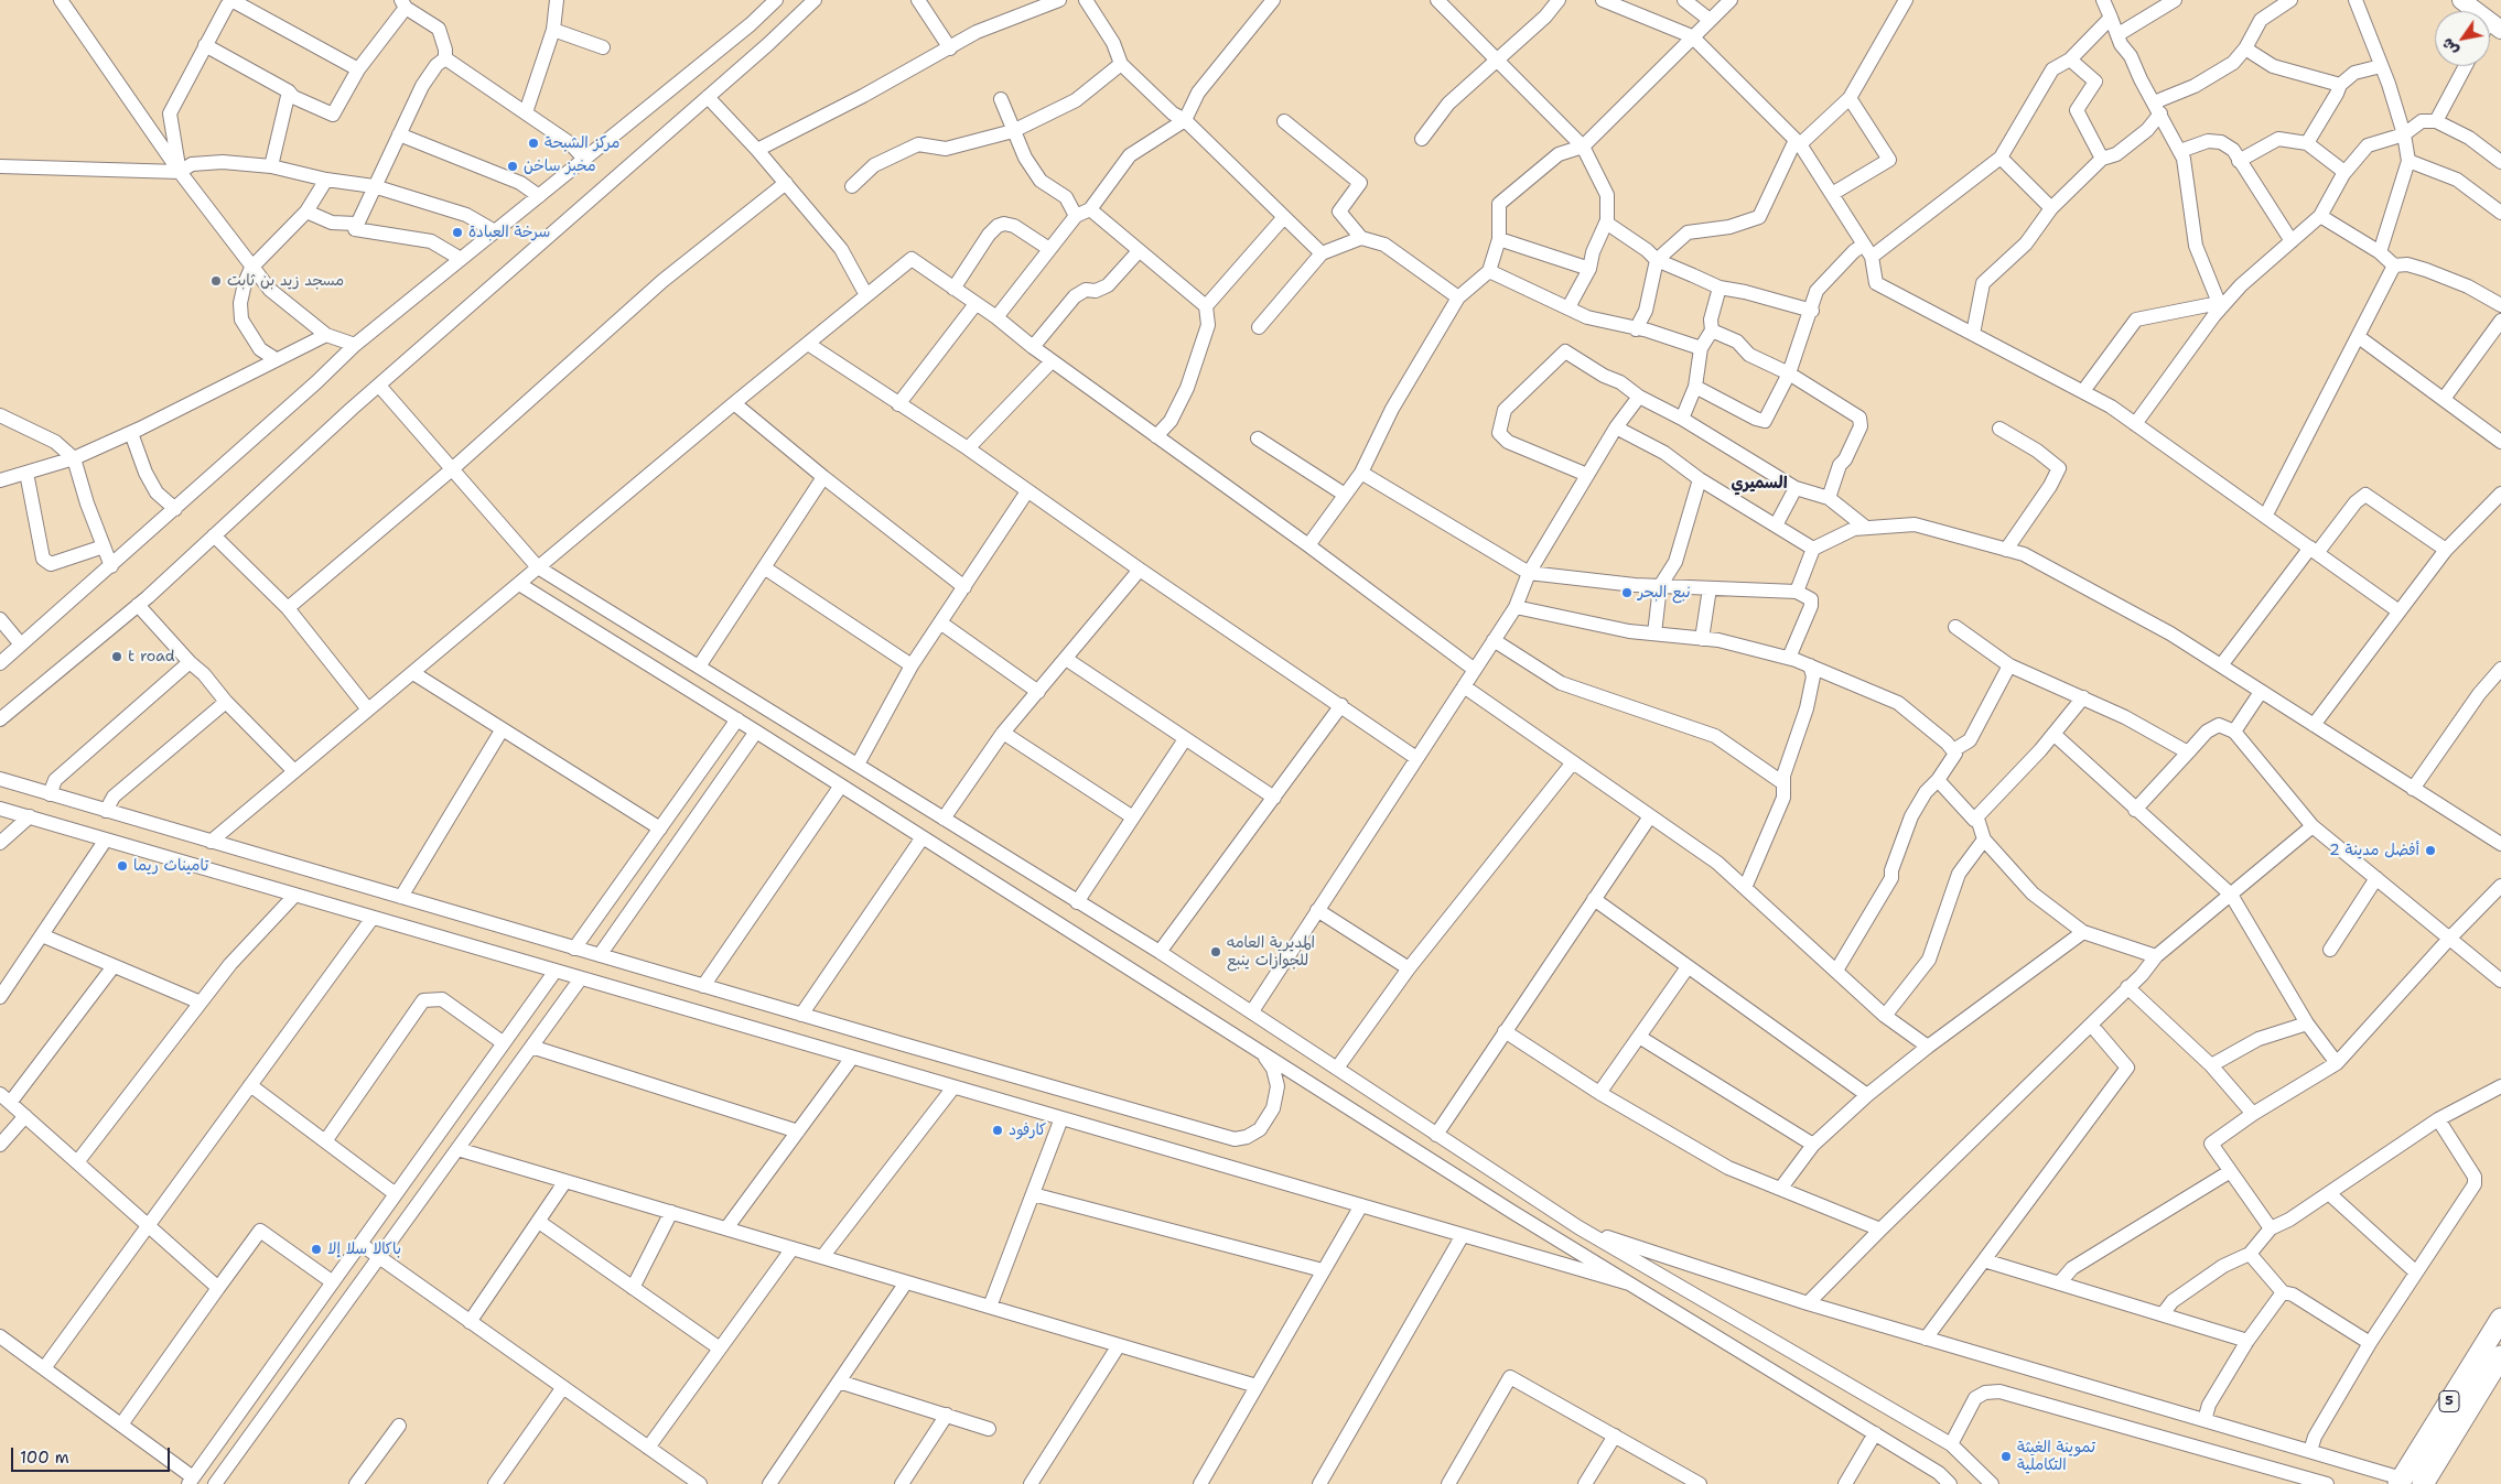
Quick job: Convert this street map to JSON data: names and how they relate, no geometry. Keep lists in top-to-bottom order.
{
  "streets": {
    "highway": ["5"]
  },
  "districts": ["السميري"],
  "places": [
    "مركز الشبحة",
    "مخبز ساخن",
    "سرخة العبادة",
    "مسجد زيد بن ثابت",
    "نبع البحر",
    "t road",
    "2 أفضل مدينة",
    "تاميناث ريما",
    "المديرية العامه للجوازات ينبع",
    "كارفود",
    "باكالا سلا إلا",
    "تموينة الغيثة التكاملية"
  ],
  "scale_bar": "100 m",
  "north": "bottom left"
}
